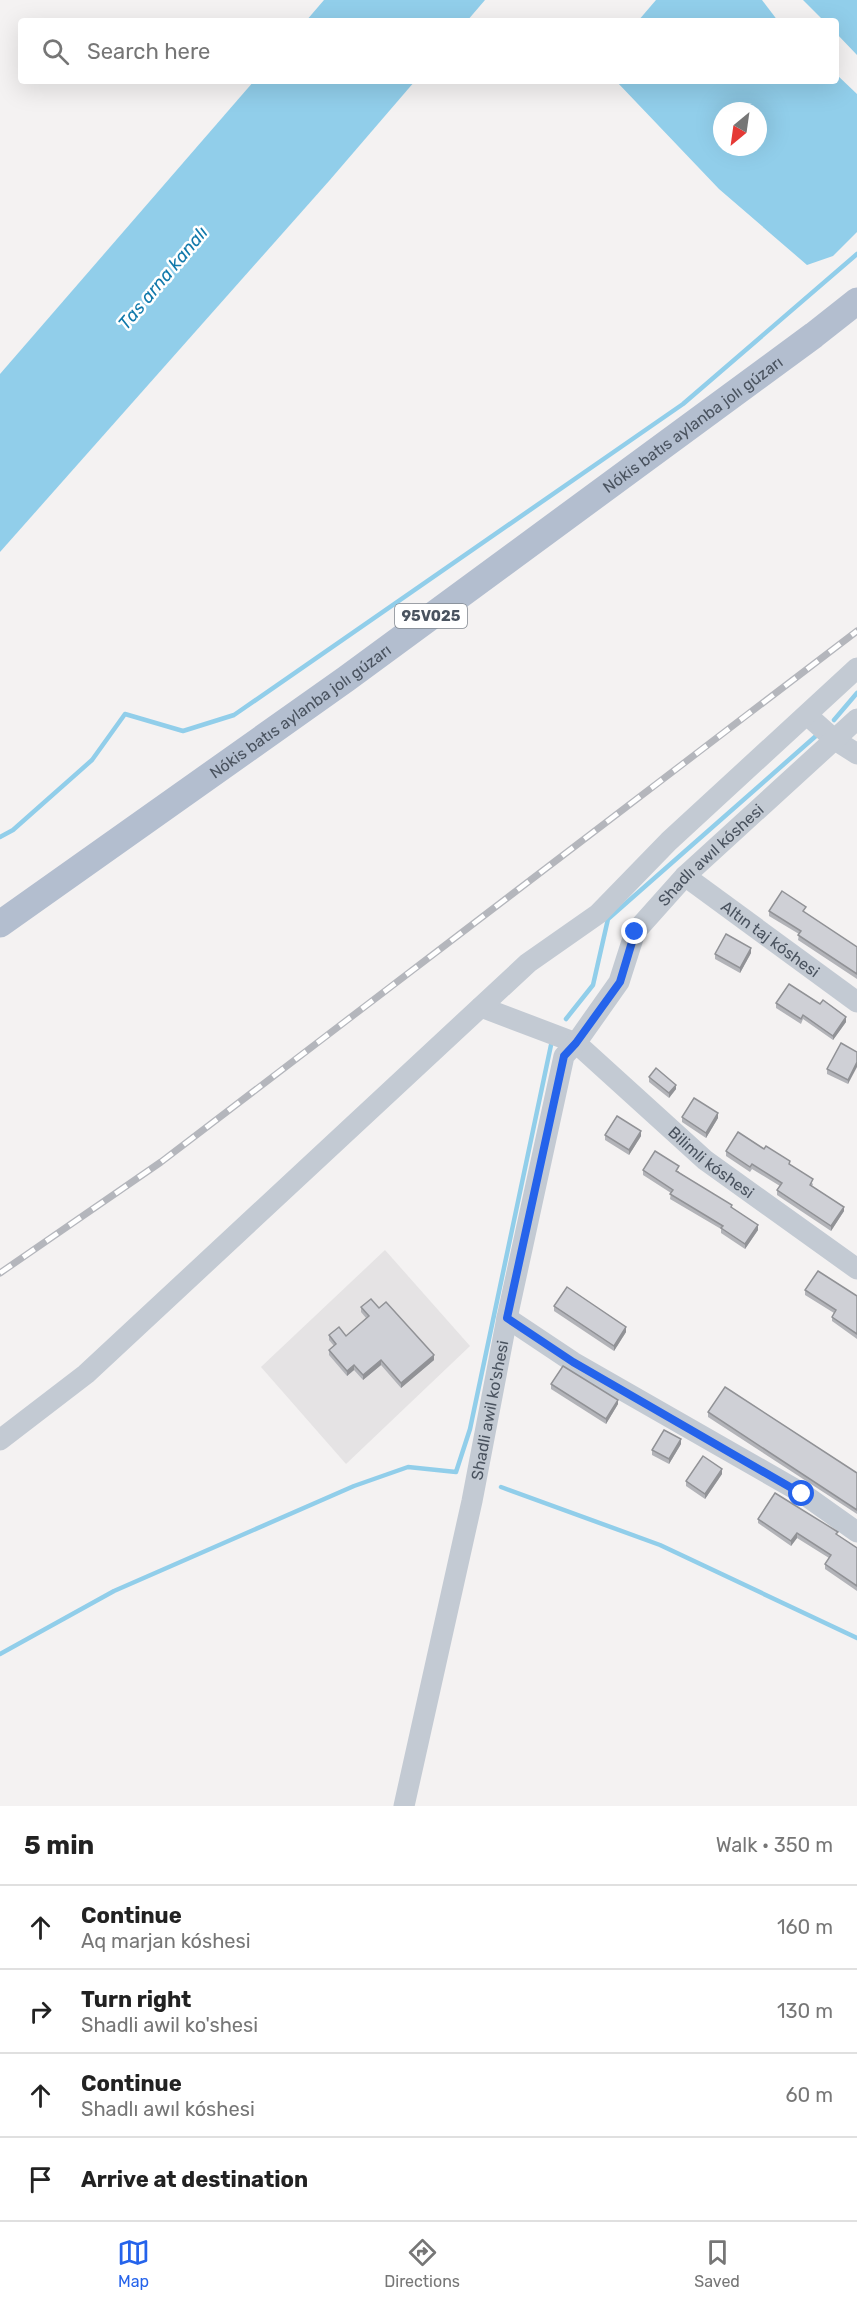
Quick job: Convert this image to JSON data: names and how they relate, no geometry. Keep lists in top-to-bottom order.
{
  "streets": {
    "main road": ["Nókis batıs aylanba jolı gúzarı", "95V025"],
    "street": [
      "Shadlı awıl kóshesi",
      "Altın taj kóshesi",
      "Bilimli kóshesi",
      "Shadli awil ko'shesi"
    ]
  },
  "crossings": [
    ["Shadlı awıl kóshesi", "Altın taj kóshesi"],
    ["Shadlı awıl kóshesi", "Bilimli kóshesi"],
    ["Shadlı awıl kóshesi", "Shadli awil ko'shesi"],
    ["Bilimli kóshesi", "Shadli awil ko'shesi"]
  ],
  "water": ["Tas arna kanalı"],
  "north": "bottom left",
  "page": {
    "search": "Search here",
    "heading": ["5 min", "Walk · 350 m"],
    "list": [
      ["Continue", "Aq marjan kóshesi", "160 m"],
      ["Turn right", "Shadli awil ko'shesi", "130 m"],
      ["Continue", "Shadlı awıl kóshesi", "60 m"],
      "Arrive at destination"
    ],
    "nav": ["Map", "Directions", "Saved"]
  }
}
